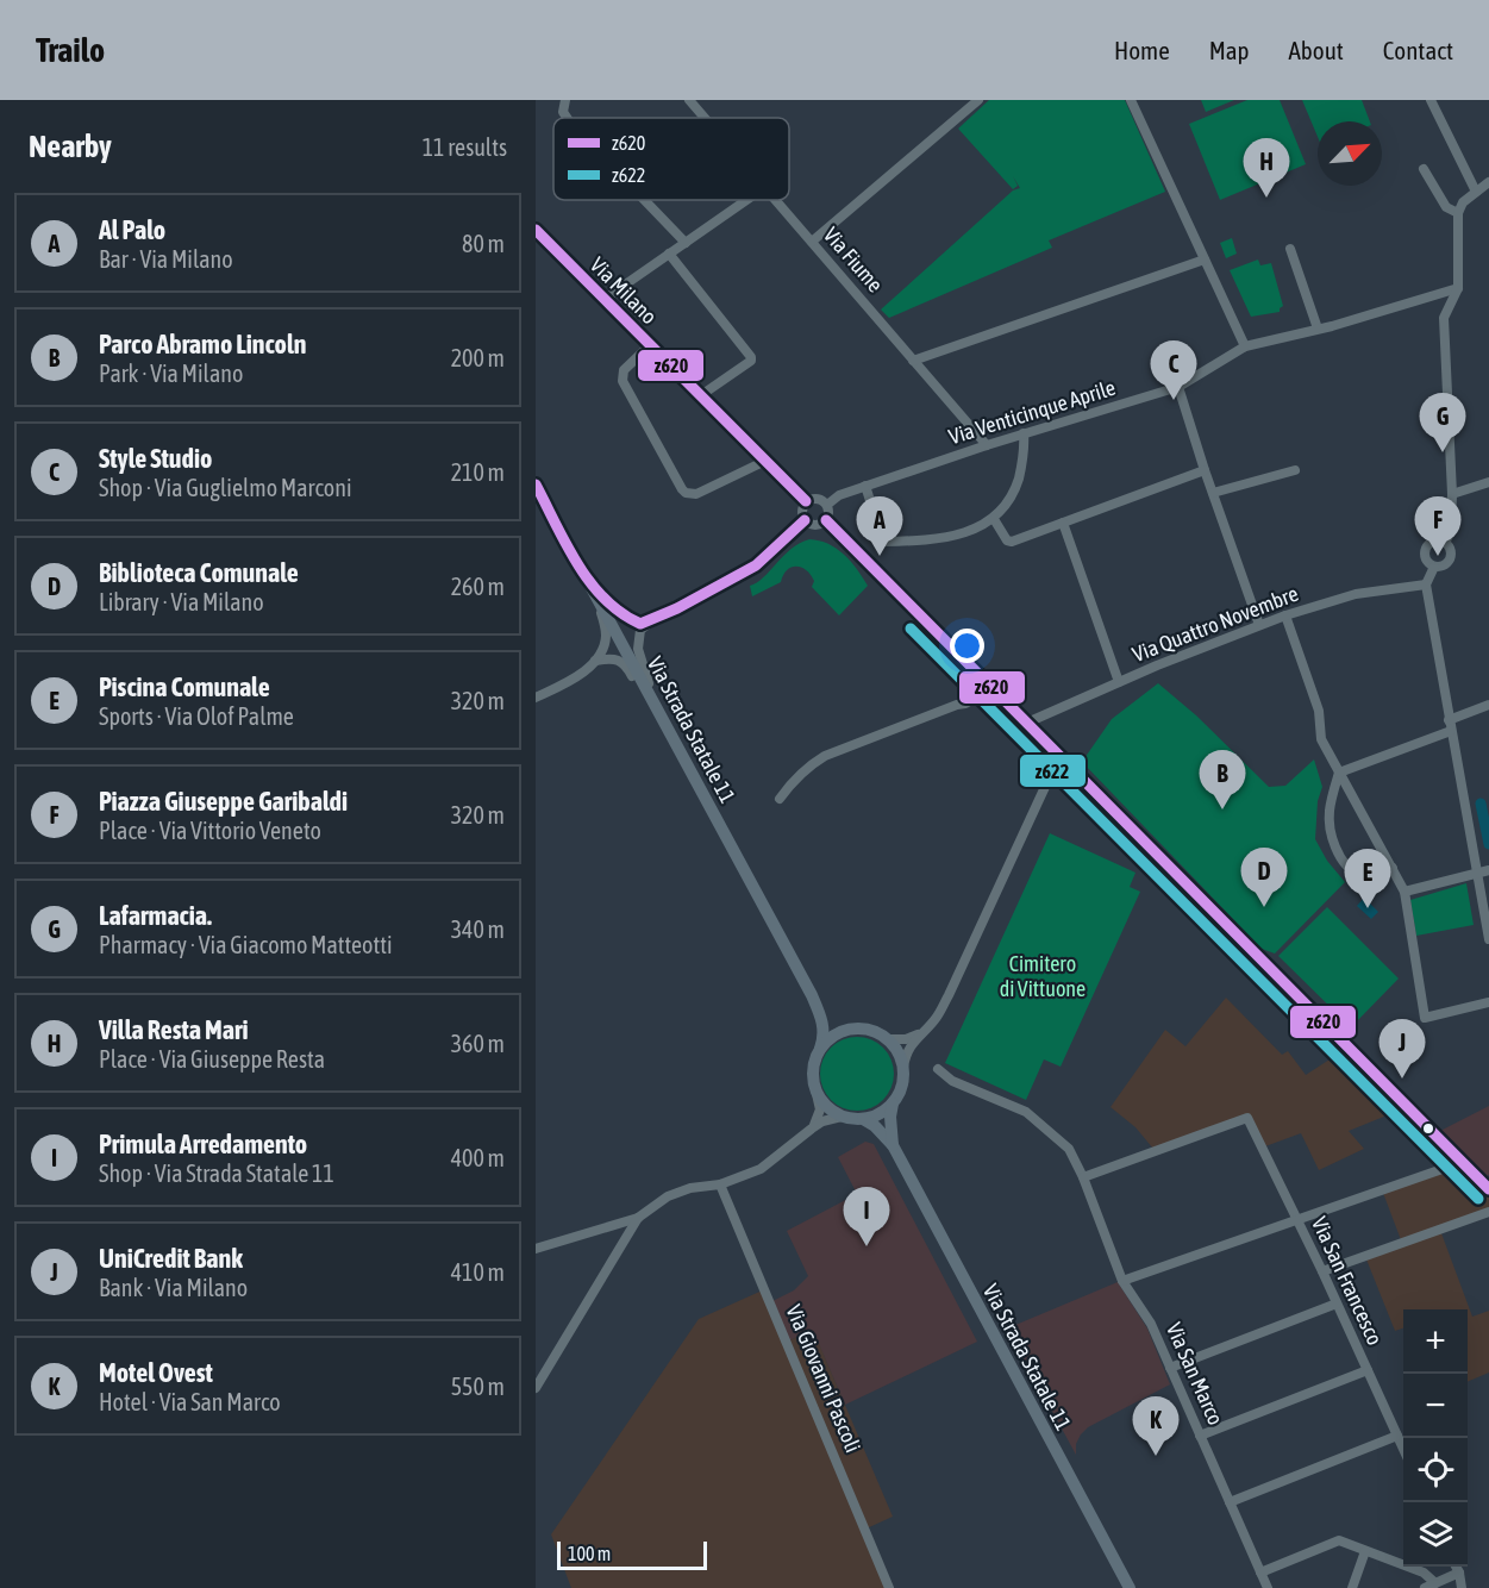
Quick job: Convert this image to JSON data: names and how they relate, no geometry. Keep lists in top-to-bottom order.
{
  "streets": {
    "main road": ["Via Strada Statale 11"],
    "street": [
      "Via Fiume",
      "Via Milano",
      "Via Venticinque Aprile",
      "Via Quattro Novembre",
      "Via San Francesco",
      "Via San Marco",
      "Via Giovanni Pascoli"
    ]
  },
  "crossings": [
    ["Via Fiume", "Via Venticinque Aprile"],
    ["Via Milano", "Via Venticinque Aprile"],
    ["Via San Francesco", "Via San Marco"]
  ],
  "parks": ["Cimitero di Vittuone"],
  "lines": ["transit line z620", "transit line z622"],
  "legend": ["z620", "z622"],
  "scale_bar": "100 m",
  "north": "top right",
  "page": {
    "header": "Trailo",
    "nav": [
      "Home",
      "Map",
      "About",
      "Contact"
    ],
    "heading": ["Nearby", "11 results"],
    "pins": [
      "H",
      "C",
      "G",
      "A",
      "F",
      "B",
      "D",
      "E",
      "J",
      "I",
      "K"
    ],
    "list": [
      {
        "mark": "A",
        "name": "Al Palo",
        "note": "Bar · Via Milano",
        "value": "80 m"
      },
      {
        "mark": "B",
        "name": "Parco Abramo Lincoln",
        "note": "Park · Via Milano",
        "value": "200 m"
      },
      {
        "mark": "C",
        "name": "Style Studio",
        "note": "Shop · Via Guglielmo Marconi",
        "value": "210 m"
      },
      {
        "mark": "D",
        "name": "Biblioteca Comunale",
        "note": "Library · Via Milano",
        "value": "260 m"
      },
      {
        "mark": "E",
        "name": "Piscina Comunale",
        "note": "Sports · Via Olof Palme",
        "value": "320 m"
      },
      {
        "mark": "F",
        "name": "Piazza Giuseppe Garibaldi",
        "note": "Place · Via Vittorio Veneto",
        "value": "320 m"
      },
      {
        "mark": "G",
        "name": "Lafarmacia.",
        "note": "Pharmacy · Via Giacomo Matteotti",
        "value": "340 m"
      },
      {
        "mark": "H",
        "name": "Villa Resta Mari",
        "note": "Place · Via Giuseppe Resta",
        "value": "360 m"
      },
      {
        "mark": "I",
        "name": "Primula Arredamento",
        "note": "Shop · Via Strada Statale 11",
        "value": "400 m"
      },
      {
        "mark": "J",
        "name": "UniCredit Bank",
        "note": "Bank · Via Milano",
        "value": "410 m"
      },
      {
        "mark": "K",
        "name": "Motel Ovest",
        "note": "Hotel · Via San Marco",
        "value": "550 m"
      }
    ],
    "map_buttons": ["+", "−"],
    "scale": "100 m"
  }
}
